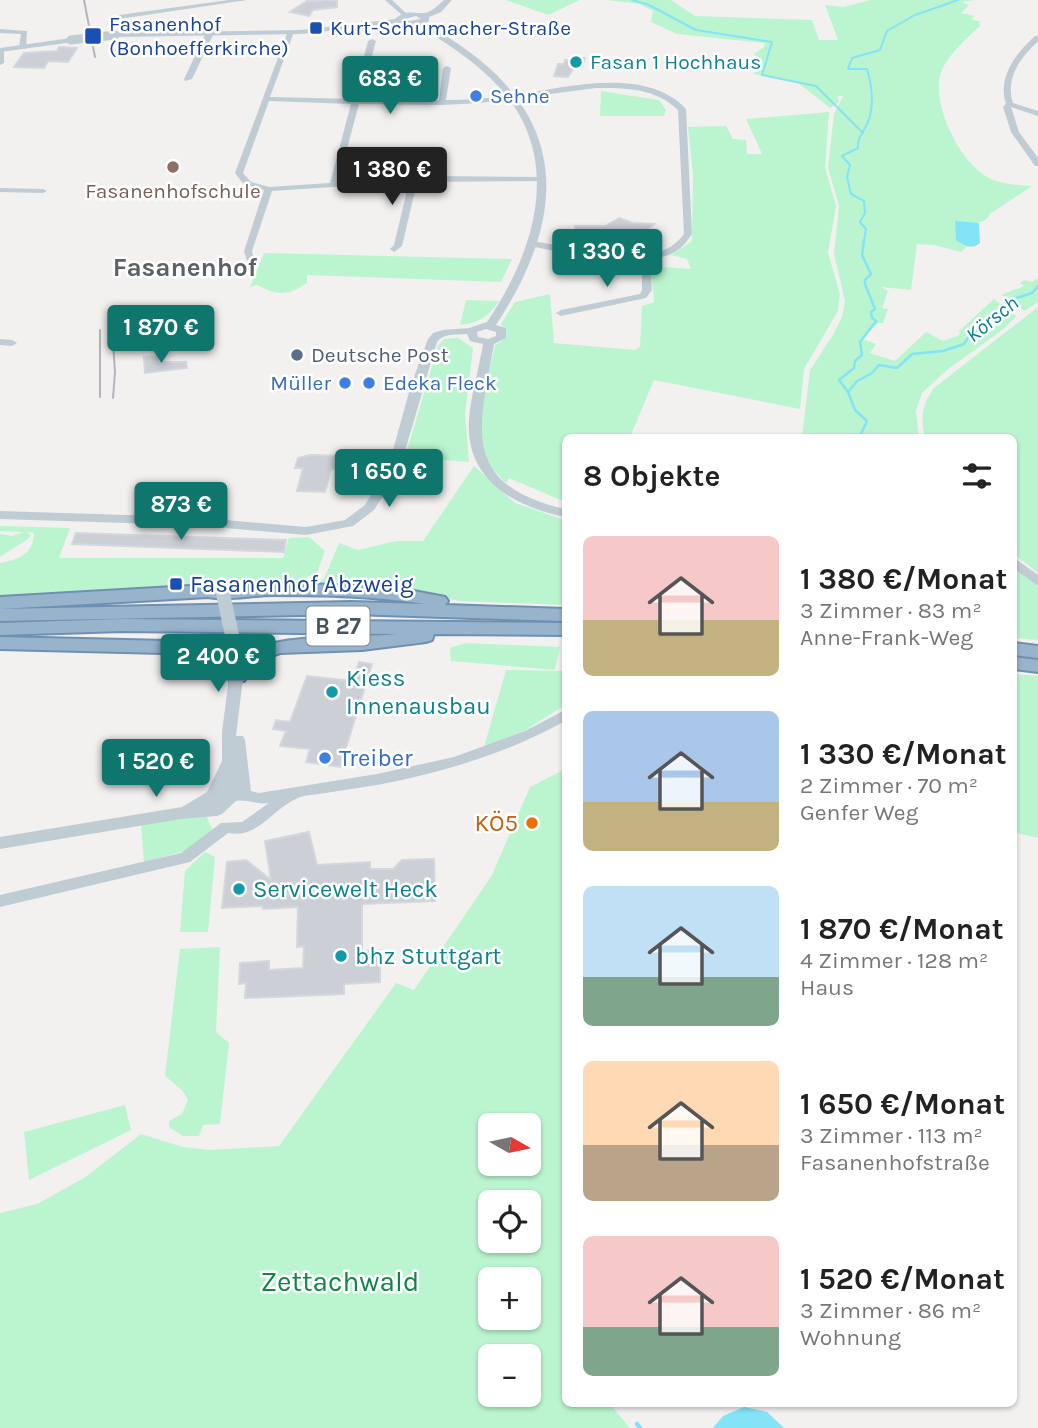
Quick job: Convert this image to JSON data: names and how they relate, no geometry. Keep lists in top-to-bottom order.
{
  "streets": {
    "highway": ["B 27"]
  },
  "districts": ["Fasanenhof"],
  "water": ["Körsch"],
  "parks": ["Zettachwald"],
  "places": {
    "transit": ["Kurt-Schumacher-Straße", "Fasanenhof (Bonhoefferkirche)", "Fasanenhof Abzweig"],
    "other": [
      "Fasan 1 Hochhaus",
      "Sehne",
      "Fasanenhofschule",
      "Deutsche Post",
      "Müller",
      "Edeka Fleck",
      "Kiess Innenausbau",
      "Treiber",
      "KÖ5",
      "Servicewelt Heck",
      "bhz Stuttgart"
    ]
  },
  "north": "right",
  "page": {
    "price": [
      "683 €",
      "1 380 €",
      "1 330 €",
      "1 870 €",
      "1 650 €",
      "873 €",
      "2 400 €",
      "1 520 €"
    ],
    "heading": "8 Objekte",
    "list": [
      {
        "name": "1 380 €/Monat",
        "note": "3 Zimmer · 83 m² · Anne-Frank-Weg"
      },
      {
        "name": "1 330 €/Monat",
        "note": "2 Zimmer · 70 m² · Genfer Weg"
      },
      {
        "name": "1 870 €/Monat",
        "note": "4 Zimmer · 128 m² · Haus"
      },
      {
        "name": "1 650 €/Monat",
        "note": "3 Zimmer · 113 m² · Fasanenhofstraße"
      },
      {
        "name": "1 520 €/Monat",
        "note": "3 Zimmer · 86 m² · Wohnung"
      }
    ],
    "map_buttons": ["+", "−"]
  }
}
